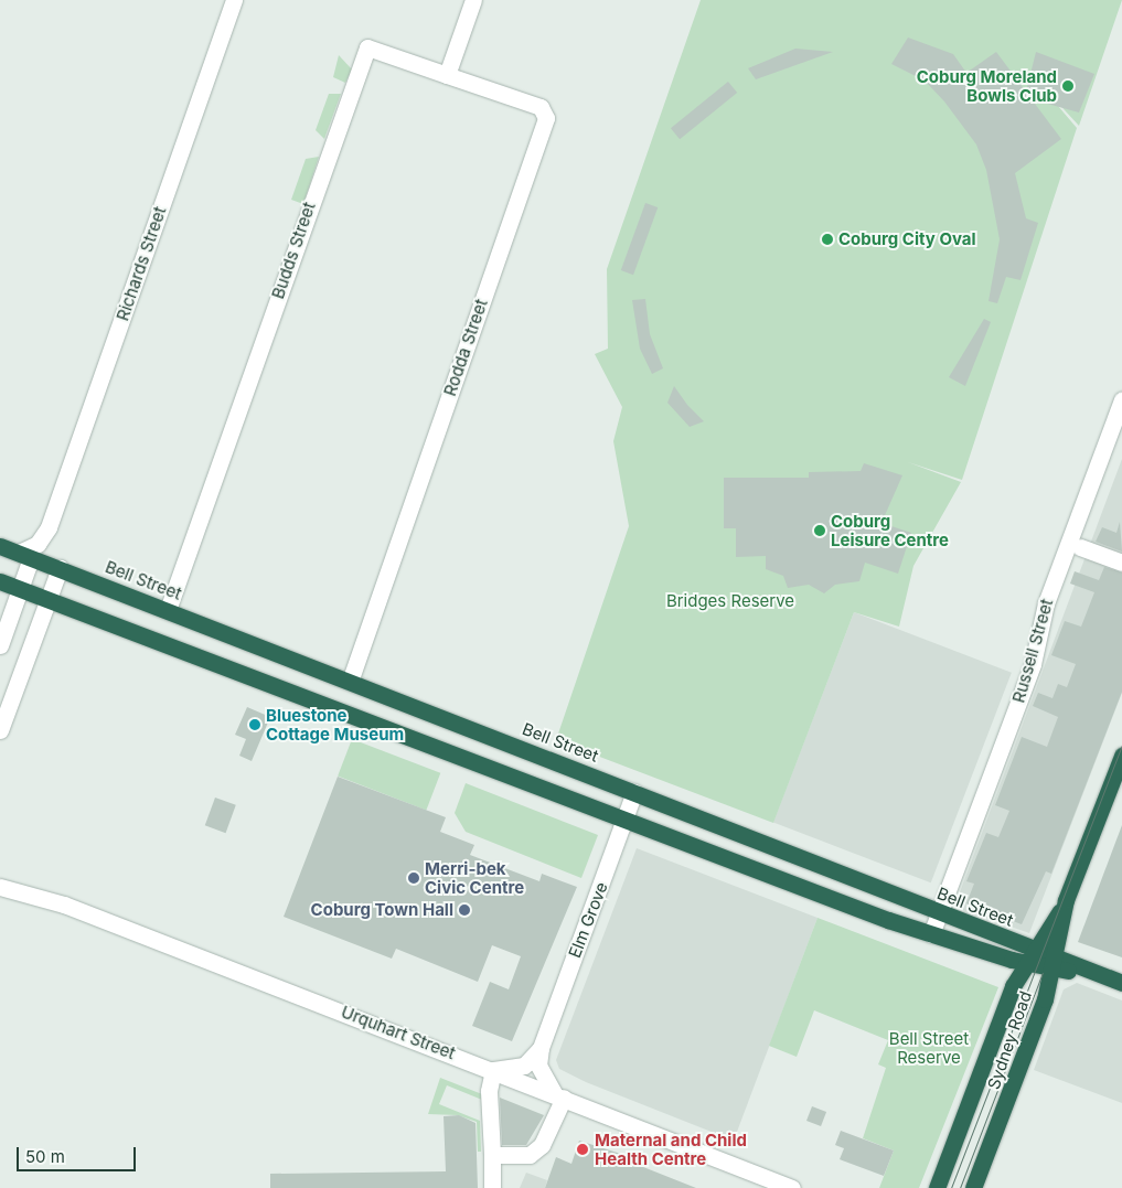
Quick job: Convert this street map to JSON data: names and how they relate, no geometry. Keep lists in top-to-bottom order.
{
  "streets": {
    "highway": ["Bell Street", "Sydney Road"],
    "street": [
      "Budds Street",
      "Richards Street",
      "Rodda Street",
      "Russell Street",
      "Elm Grove",
      "Urquhart Street"
    ]
  },
  "crossings": [
    ["Budds Street", "Rodda Street"],
    ["Budds Street", "Bell Street"],
    ["Richards Street", "Bell Street"],
    ["Rodda Street", "Bell Street"],
    ["Bell Street", "Russell Street"],
    ["Bell Street", "Elm Grove"],
    ["Bell Street", "Sydney Road"],
    ["Elm Grove", "Urquhart Street"]
  ],
  "parks": ["Bridges Reserve", "Bell Street Reserve"],
  "places": [
    "Coburg Moreland Bowls Club",
    "Coburg City Oval",
    "Coburg Leisure Centre",
    "Bluestone Cottage Museum",
    "Merri-bek Civic Centre",
    "Coburg Town Hall",
    "Maternal and Child Health Centre"
  ],
  "scale_bar": "50 m"
}
